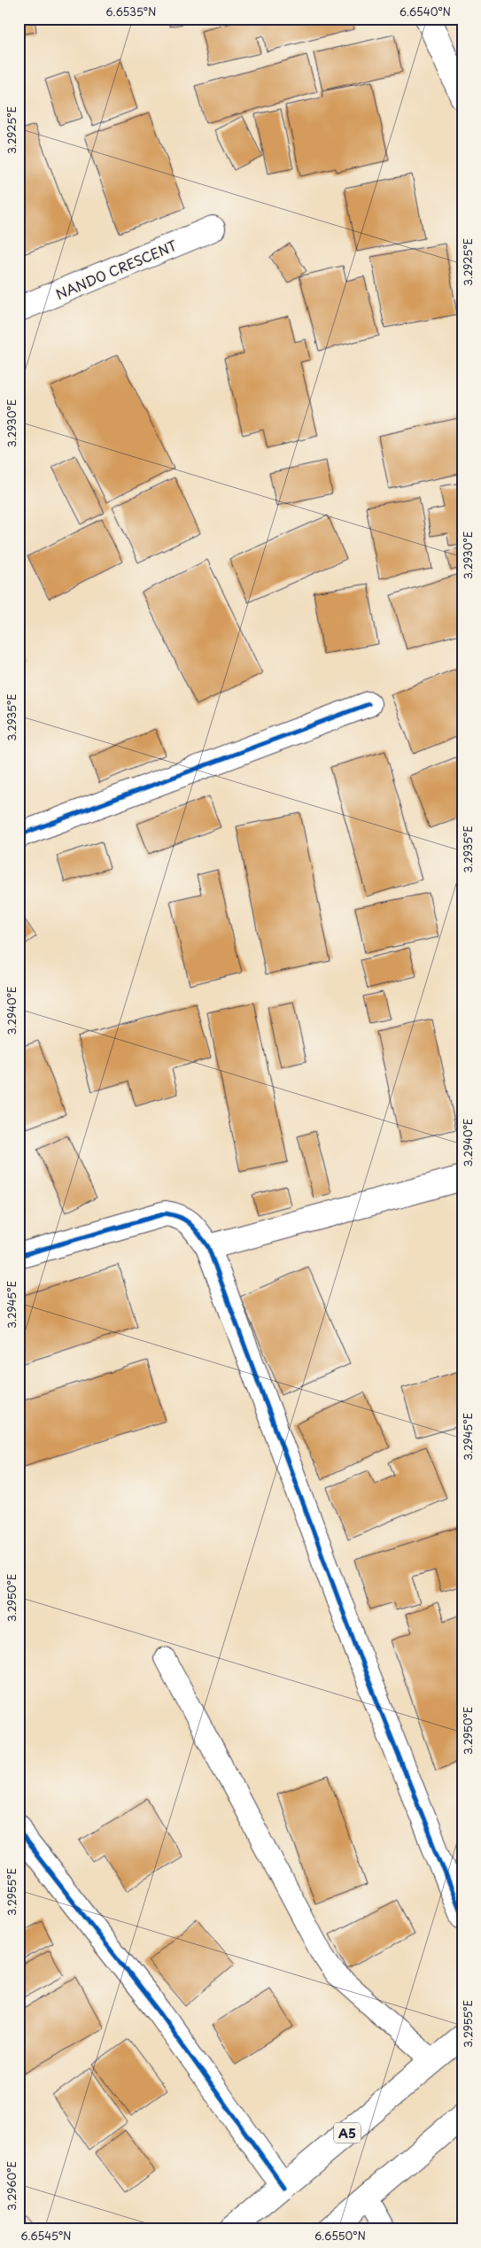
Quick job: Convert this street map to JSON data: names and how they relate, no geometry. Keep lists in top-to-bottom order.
{
  "streets": {
    "main road": ["NANDO CRESCENT", "A5"]
  },
  "coordinates": [
    "6.6535°N",
    "6.6540°N",
    "3.2925°E",
    "3.2930°E",
    "3.2935°E",
    "3.2940°E",
    "3.2945°E",
    "3.2950°E",
    "3.2955°E",
    "3.2960°E",
    "6.6545°N",
    "6.6550°N"
  ]
}
